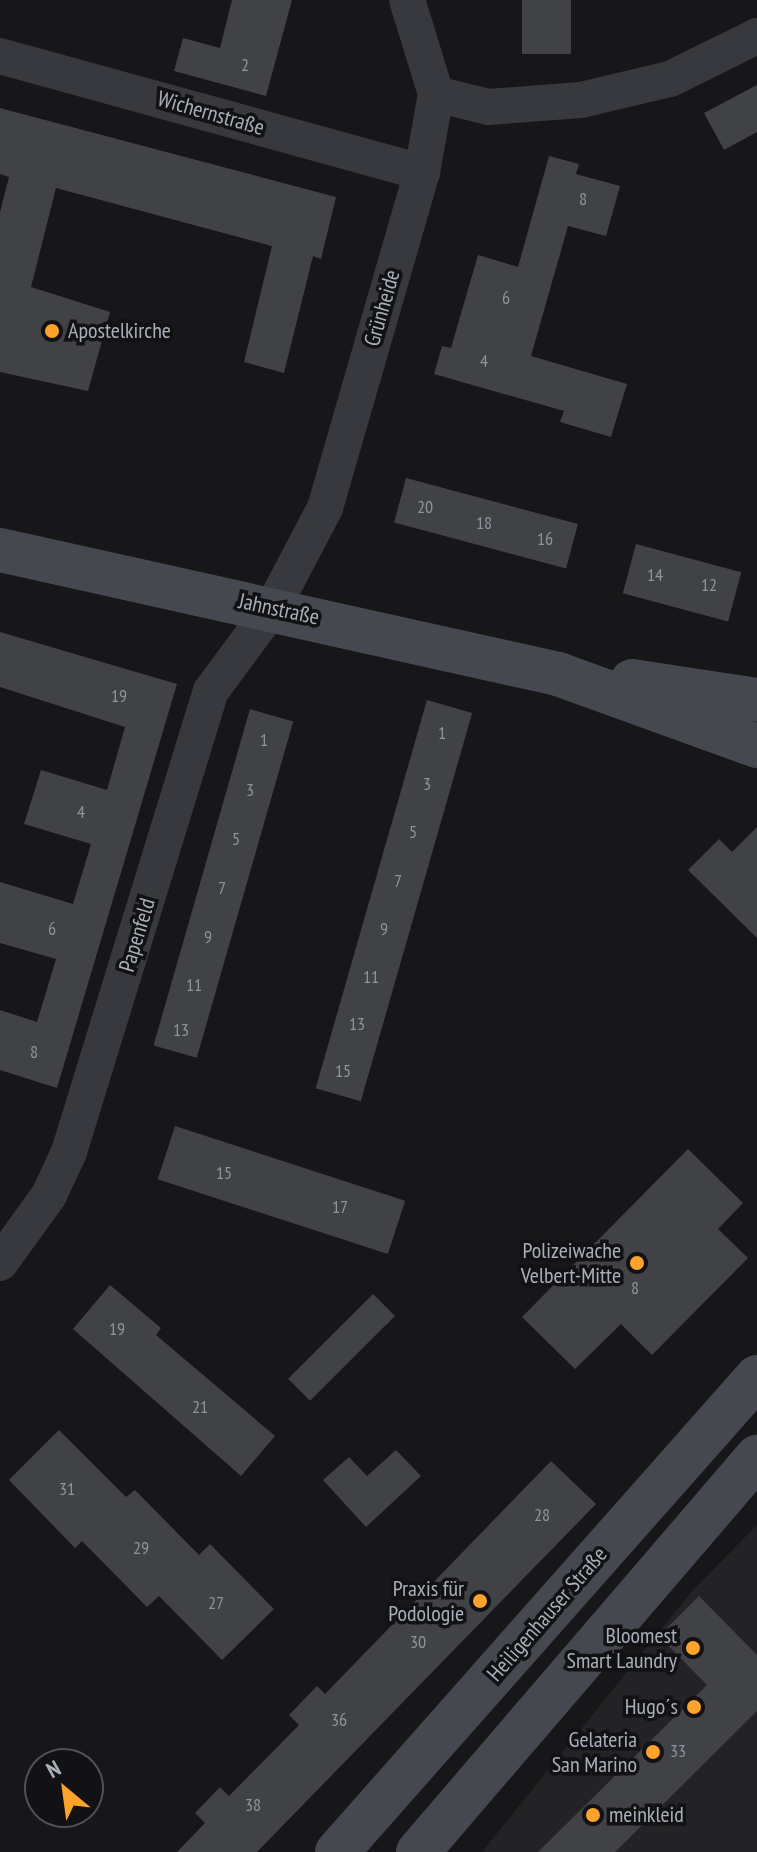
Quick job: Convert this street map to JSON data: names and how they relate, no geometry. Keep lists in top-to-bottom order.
{
  "streets": {
    "main road": ["Jahnstraße", "Heiligenhauser Straße"],
    "street": ["Wichernstraße", "Grünheide", "Papenfeld"]
  },
  "crossings": [
    ["Wichernstraße", "Grünheide"],
    ["Grünheide", "Jahnstraße"],
    ["Grünheide", "Papenfeld"],
    ["Jahnstraße", "Papenfeld"]
  ],
  "places": [
    "Apostelkirche",
    "Polizeiwache Velbert-Mitte",
    "Praxis für Podologie",
    "Bloomest Smart Laundry",
    "Hugo´s",
    "Gelateria San Marino",
    "meinkleid"
  ],
  "house_numbers": [
    "2",
    "8",
    "6",
    "4",
    "20",
    "18",
    "16",
    "14",
    "12",
    "19",
    "1",
    "1",
    "3",
    "3",
    "4",
    "5",
    "5",
    "7",
    "7",
    "6",
    "9",
    "9",
    "11",
    "11",
    "13",
    "13",
    "8",
    "15",
    "15",
    "17",
    "8",
    "19",
    "21",
    "31",
    "28",
    "29",
    "27",
    "30",
    "36",
    "33",
    "38"
  ],
  "north": "top left"
}
